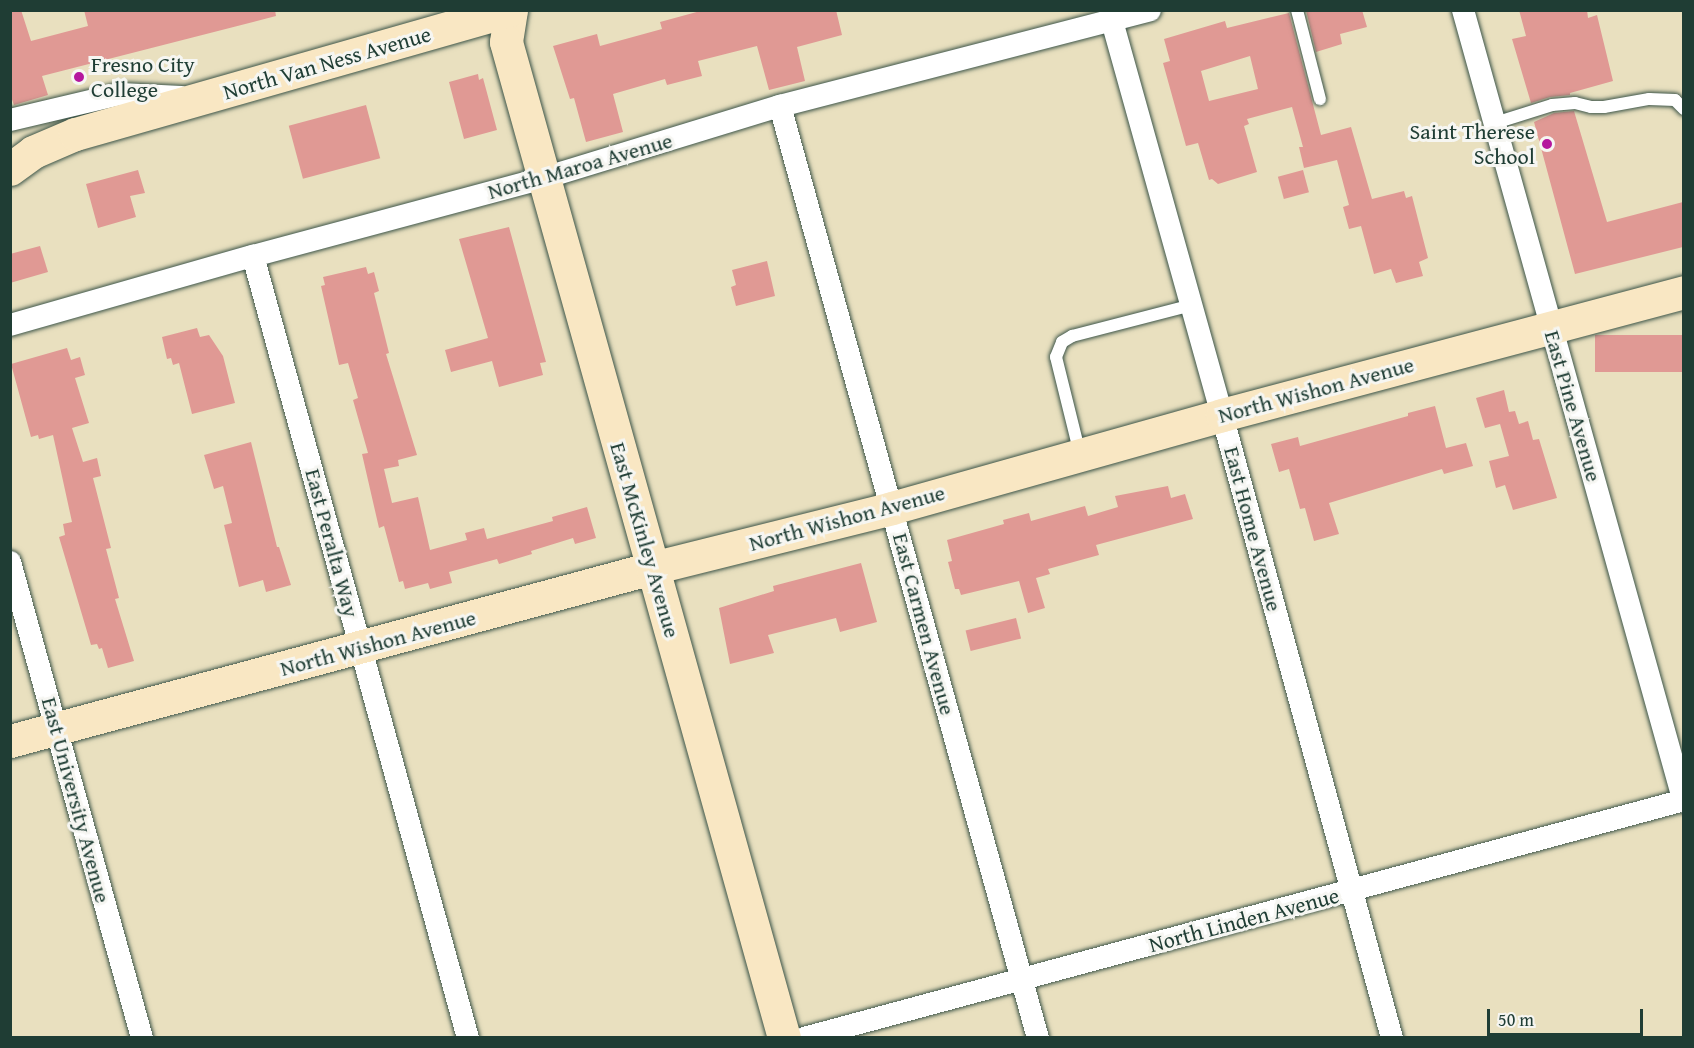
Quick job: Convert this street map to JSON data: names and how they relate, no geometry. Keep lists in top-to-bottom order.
{
  "streets": {
    "main road": ["North Van Ness Avenue", "North Wishon Avenue", "East McKinley Avenue"],
    "street": [
      "North Maroa Avenue",
      "East Pine Avenue",
      "East Home Avenue",
      "East Peralta Way",
      "East Carmen Avenue",
      "East University Avenue",
      "North Linden Avenue"
    ]
  },
  "crossings": [
    ["North Van Ness Avenue", "East McKinley Avenue"],
    ["North Maroa Avenue", "East Home Avenue"],
    ["North Maroa Avenue", "East McKinley Avenue"],
    ["North Maroa Avenue", "East Peralta Way"],
    ["North Maroa Avenue", "East Carmen Avenue"],
    ["North Wishon Avenue", "East Pine Avenue"],
    ["North Wishon Avenue", "East Home Avenue"],
    ["North Wishon Avenue", "East McKinley Avenue"],
    ["North Wishon Avenue", "East Peralta Way"],
    ["North Wishon Avenue", "East Carmen Avenue"],
    ["North Wishon Avenue", "East University Avenue"],
    ["East Pine Avenue", "North Linden Avenue"],
    ["East Home Avenue", "North Linden Avenue"],
    ["East Carmen Avenue", "North Linden Avenue"]
  ],
  "places": ["Fresno City College", "Saint Therese School"],
  "scale_bar": "50 m"
}
